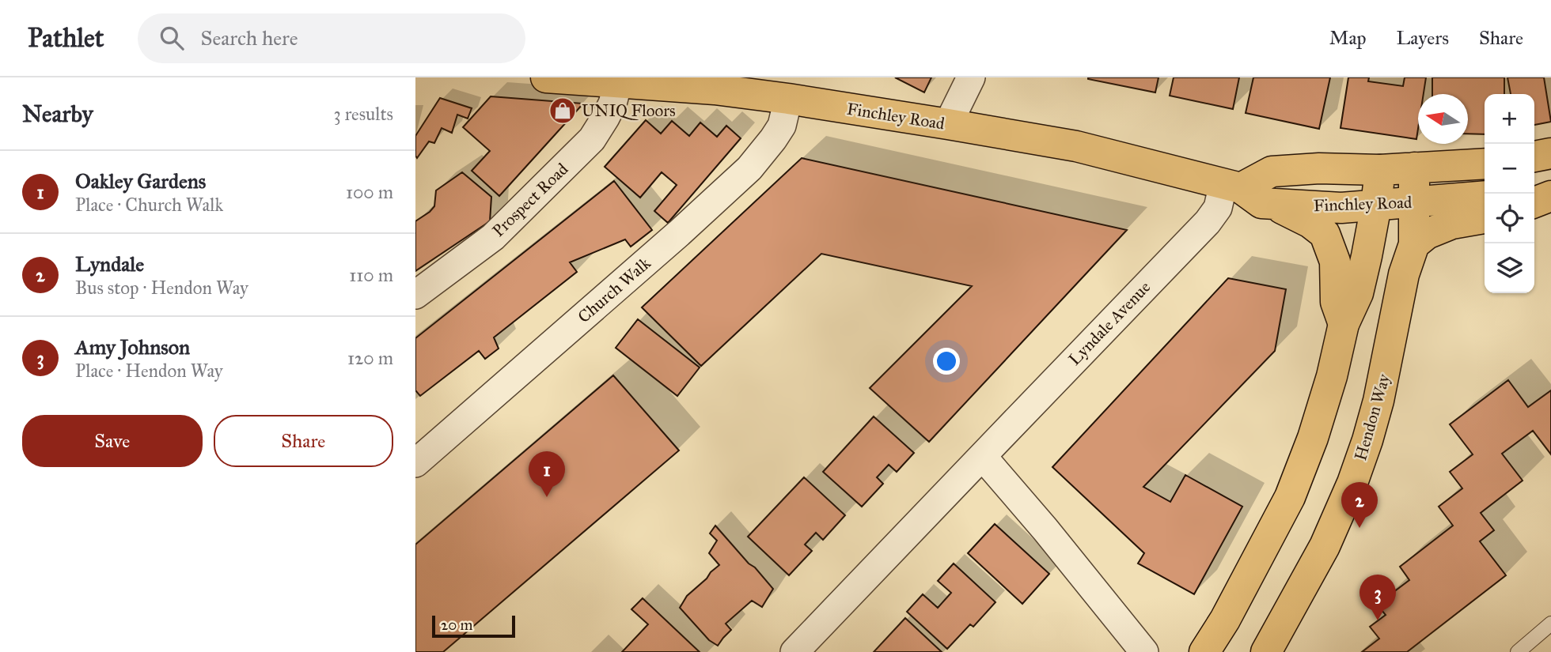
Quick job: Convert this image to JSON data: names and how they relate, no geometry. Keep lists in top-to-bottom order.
{
  "streets": {
    "main road": ["Finchley Road", "Hendon Way"],
    "street": ["Prospect Road", "Church Walk", "Lyndale Avenue"]
  },
  "crossings": [
    ["Finchley Road", "Prospect Road"],
    ["Finchley Road", "Church Walk"],
    ["Finchley Road", "Lyndale Avenue"],
    ["Finchley Road", "Hendon Way"]
  ],
  "places": {
    "shop": ["UNIQ Floors"]
  },
  "scale_bar": "20 m",
  "north": "left",
  "page": {
    "header": "Pathlet",
    "search": "Search here",
    "nav": ["Map", "Layers", "Share"],
    "heading": ["Nearby", "3 results"],
    "map_buttons": ["+", "−"],
    "list": [
      {
        "mark": "1",
        "name": "Oakley Gardens",
        "note": "Place · Church Walk",
        "value": "100 m"
      },
      {
        "mark": "2",
        "name": "Lyndale",
        "note": "Bus stop · Hendon Way",
        "value": "110 m"
      },
      {
        "mark": "3",
        "name": "Amy Johnson",
        "note": "Place · Hendon Way",
        "value": "120 m"
      }
    ],
    "buttons": ["Save", "Share"],
    "pins": ["1", "2", "3"],
    "scale": "20 m"
  }
}
